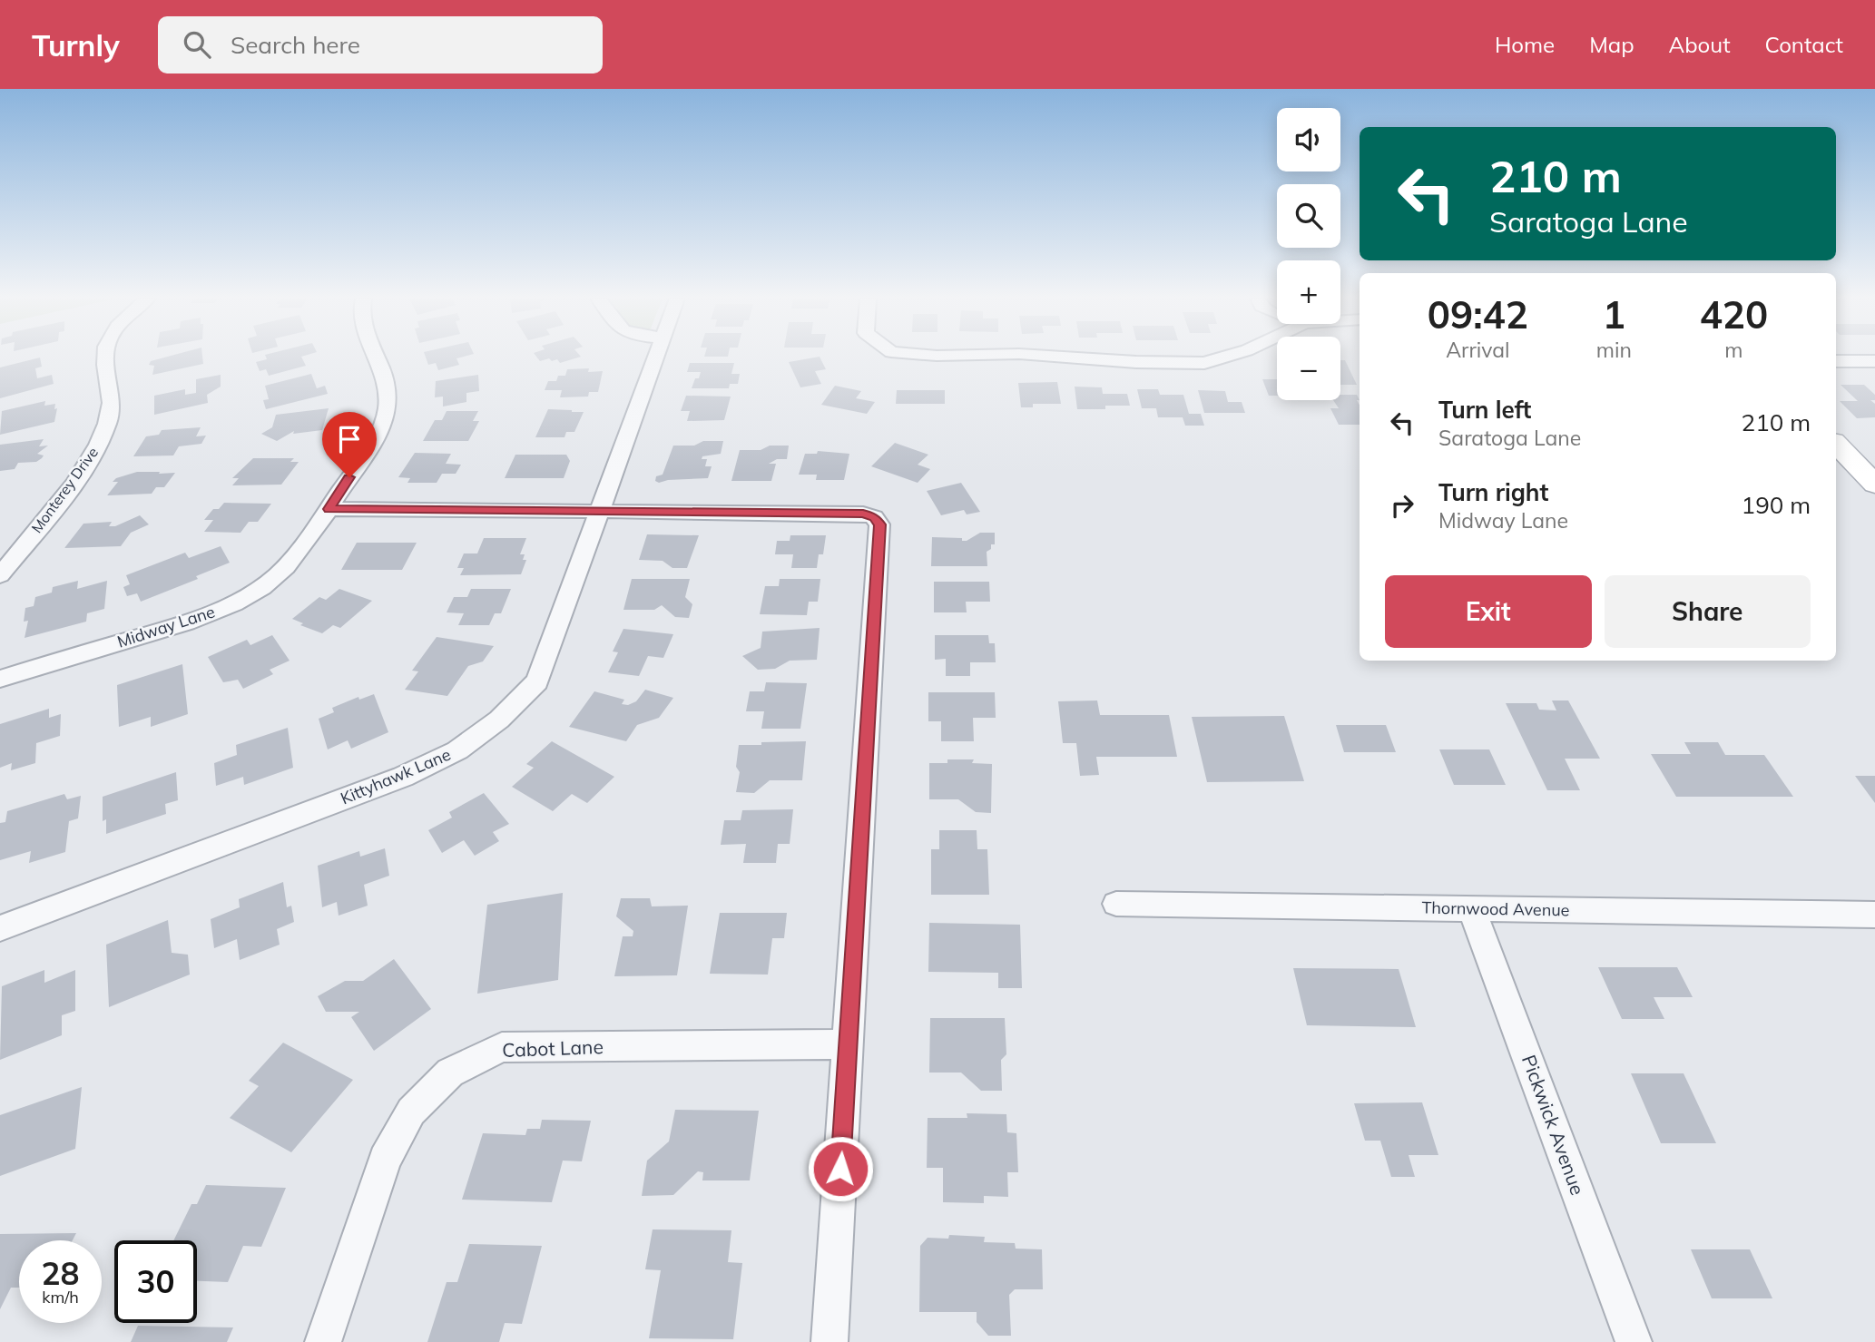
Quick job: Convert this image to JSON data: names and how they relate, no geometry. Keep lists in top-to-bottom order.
{
  "streets": {
    "street": [
      "Monterey Drive",
      "Midway Lane",
      "Kittyhawk Lane",
      "Thornwood Avenue",
      "Cabot Lane",
      "Pickwick Avenue"
    ]
  },
  "crossings": [
    ["Thornwood Avenue", "Pickwick Avenue"]
  ],
  "page": {
    "header": "Turnly",
    "search": "Search here",
    "nav": [
      "Home",
      "Map",
      "About",
      "Contact"
    ],
    "map_buttons": ["+", "−"],
    "turn": ["210 m", "Saratoga Lane"],
    "eta": [
      "09:42",
      "Arrival",
      "1",
      "min",
      "420",
      "m"
    ],
    "list": [
      {
        "name": "Turn left",
        "note": "Saratoga Lane",
        "value": "210 m"
      },
      {
        "name": "Turn right",
        "note": "Midway Lane",
        "value": "190 m"
      }
    ],
    "buttons": ["Exit", "Share"],
    "speed": "28 km/h",
    "limit": "30"
  }
}
